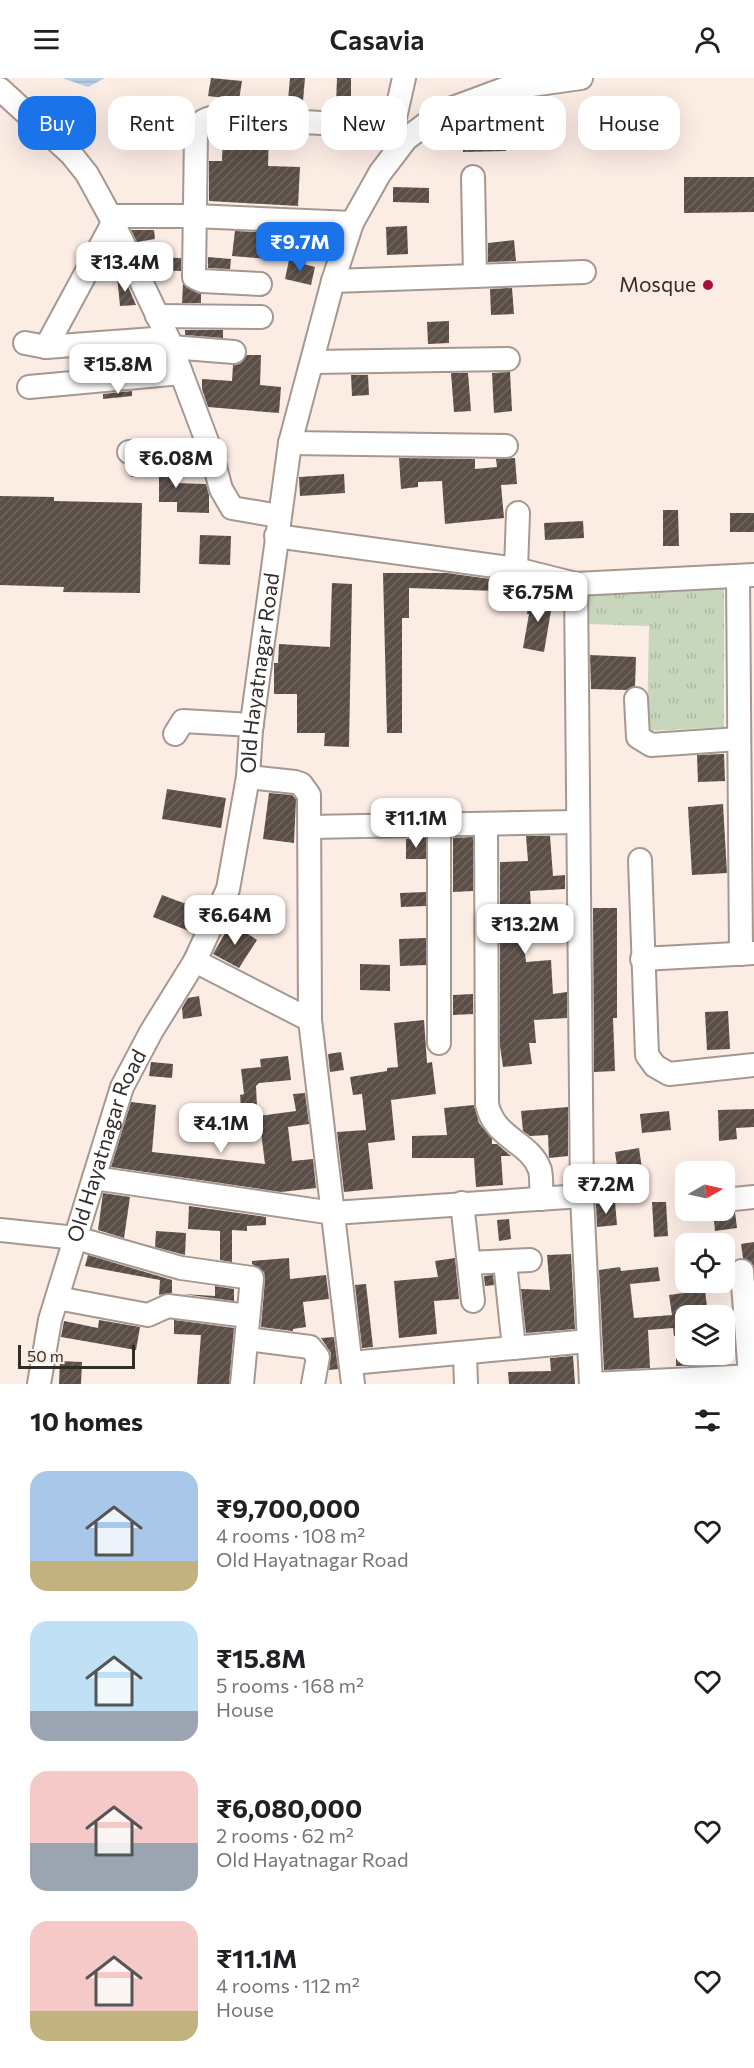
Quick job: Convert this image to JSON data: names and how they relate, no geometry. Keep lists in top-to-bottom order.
{
  "streets": {
    "street": ["Old Hayatnagar Road"]
  },
  "places": ["Mosque"],
  "scale_bar": "50 m",
  "north": "right",
  "page": {
    "header": "Casavia",
    "chip": [
      "Buy",
      "Rent",
      "Filters",
      "New",
      "Apartment",
      "House"
    ],
    "price": [
      "₹9.7M",
      "₹13.4M",
      "₹15.8M",
      "₹6.08M",
      "₹6.75M",
      "₹11.1M",
      "₹6.64M",
      "₹13.2M",
      "₹4.1M",
      "₹7.2M"
    ],
    "scale": "50 m",
    "heading": "10 homes",
    "list": [
      {
        "name": "₹9,700,000",
        "note": "4 rooms · 108 m² · Old Hayatnagar Road"
      },
      {
        "name": "₹15.8M",
        "note": "5 rooms · 168 m² · House"
      },
      {
        "name": "₹6,080,000",
        "note": "2 rooms · 62 m² · Old Hayatnagar Road"
      },
      {
        "name": "₹11.1M",
        "note": "4 rooms · 112 m² · House"
      }
    ]
  }
}
